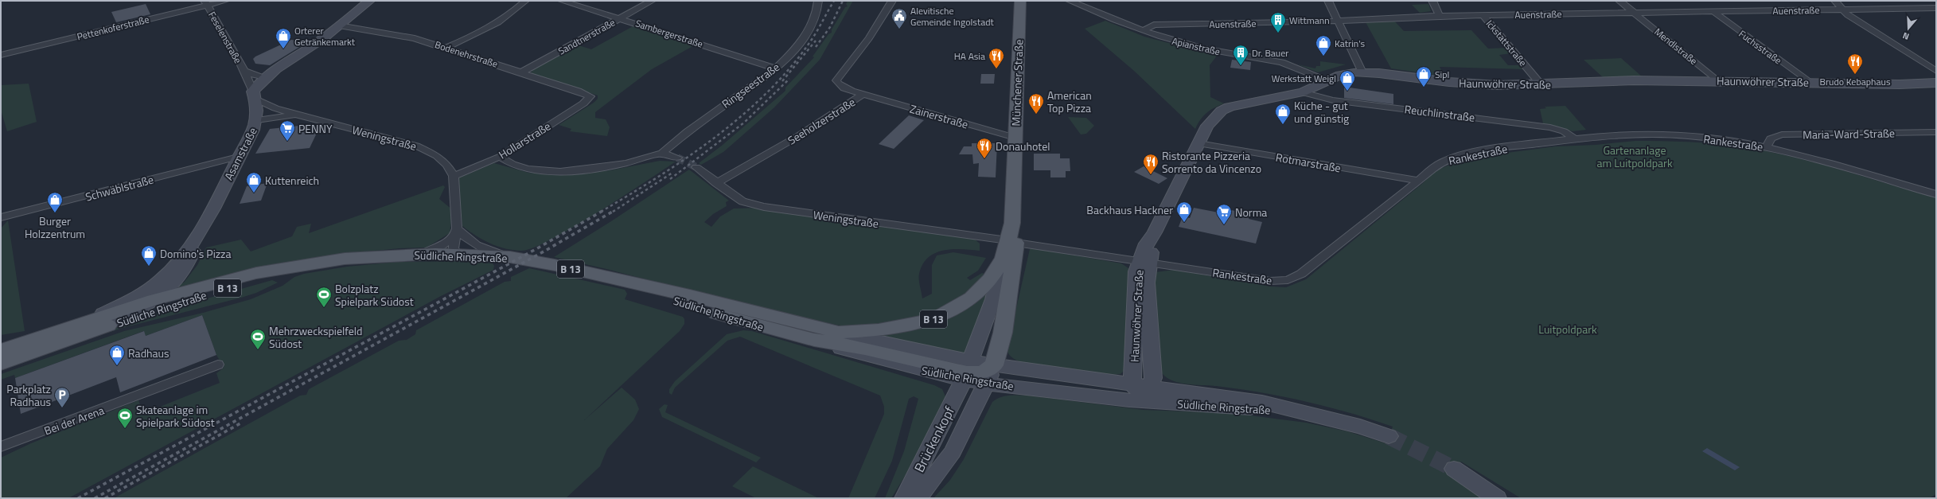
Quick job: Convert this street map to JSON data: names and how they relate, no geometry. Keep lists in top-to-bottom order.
{
  "streets": {
    "main road": ["Münchener Straße", "Südliche Ringstraße", "B 13"],
    "street": [
      "Auenstraße",
      "Pettenkoferstraße",
      "Sambergerstraße",
      "Sandtnerstraße",
      "Feselenstraße",
      "Ickstattstraße",
      "Apianstraße",
      "Mendlstraße",
      "Fuchsstraße",
      "Bodenehrstraße",
      "Haunwöhrer Straße",
      "Ringseestraße",
      "Reuchlinstraße",
      "Zainerstraße",
      "Seeholzerstraße",
      "Maria-Ward-Straße",
      "Weningstraße",
      "Hollarstraße",
      "Rankestraße",
      "Asamstraße",
      "Rotmarstraße",
      "Schwäblstraße",
      "Bei der Arena",
      "Brückenkopf"
    ]
  },
  "crossings": [
    ["Auenstraße", "Ickstattstraße"],
    ["Auenstraße", "Apianstraße"],
    ["Auenstraße", "Mendlstraße"],
    ["Auenstraße", "Fuchsstraße"],
    ["Pettenkoferstraße", "Feselenstraße"],
    ["Sambergerstraße", "Sandtnerstraße"],
    ["Sambergerstraße", "Ringseestraße"],
    ["Sandtnerstraße", "Bodenehrstraße"],
    ["Feselenstraße", "Weningstraße"],
    ["Feselenstraße", "Asamstraße"],
    ["Ickstattstraße", "Haunwöhrer Straße"],
    ["Apianstraße", "Haunwöhrer Straße"],
    ["Mendlstraße", "Haunwöhrer Straße"],
    ["Fuchsstraße", "Haunwöhrer Straße"],
    ["Bodenehrstraße", "Hollarstraße"],
    ["Haunwöhrer Straße", "Reuchlinstraße"],
    ["Haunwöhrer Straße", "Rankestraße"],
    ["Haunwöhrer Straße", "Rotmarstraße"],
    ["Haunwöhrer Straße", "Südliche Ringstraße"],
    ["Münchener Straße", "Zainerstraße"],
    ["Münchener Straße", "Weningstraße"],
    ["Münchener Straße", "Rankestraße"],
    ["Münchener Straße", "Südliche Ringstraße"],
    ["Münchener Straße", "B 13"],
    ["Münchener Straße", "Brückenkopf"],
    ["Reuchlinstraße", "Rankestraße"],
    ["Zainerstraße", "Seeholzerstraße"],
    ["Seeholzerstraße", "Weningstraße"],
    ["Maria-Ward-Straße", "Rankestraße"],
    ["Weningstraße", "Hollarstraße"],
    ["Weningstraße", "Rankestraße"],
    ["Weningstraße", "Asamstraße"],
    ["Rankestraße", "Rotmarstraße"],
    ["Asamstraße", "Schwäblstraße"],
    ["Asamstraße", "Südliche Ringstraße"],
    ["Südliche Ringstraße", "B 13"],
    ["Südliche Ringstraße", "Brückenkopf"]
  ],
  "parks": ["Gartenanlage am Luitpoldpark", "Luitpoldpark"],
  "places": {
    "public building": ["Alevitische Gemeinde Ingolstadt"],
    "building": ["Wittmann", "Dr. Bauer"],
    "shop": [
      "Orterer Getränkemarkt",
      "Katrin's",
      "Sipl",
      "Werkstatt Weigl",
      "Küche - gut und günstig",
      "Kuttenreich",
      "Burger Holzzentrum",
      "Backhaus Hackner",
      "Domino's Pizza",
      "Radhaus"
    ],
    "restaurant": [
      "HA Asia",
      "Brudo Kebaphaus",
      "American Top Pizza",
      "Donauhotel",
      "Ristorante Pizzeria Sorrento da Vincenzo"
    ],
    "supermarket": ["PENNY", "Norma"],
    "sports": ["Bolzplatz Spielpark Südost", "Mehrzweckspielfeld Südost", "Skateanlage im Spielpark Südost"],
    "parking": ["Parkplatz Radhaus"]
  },
  "north": "bottom"
}
